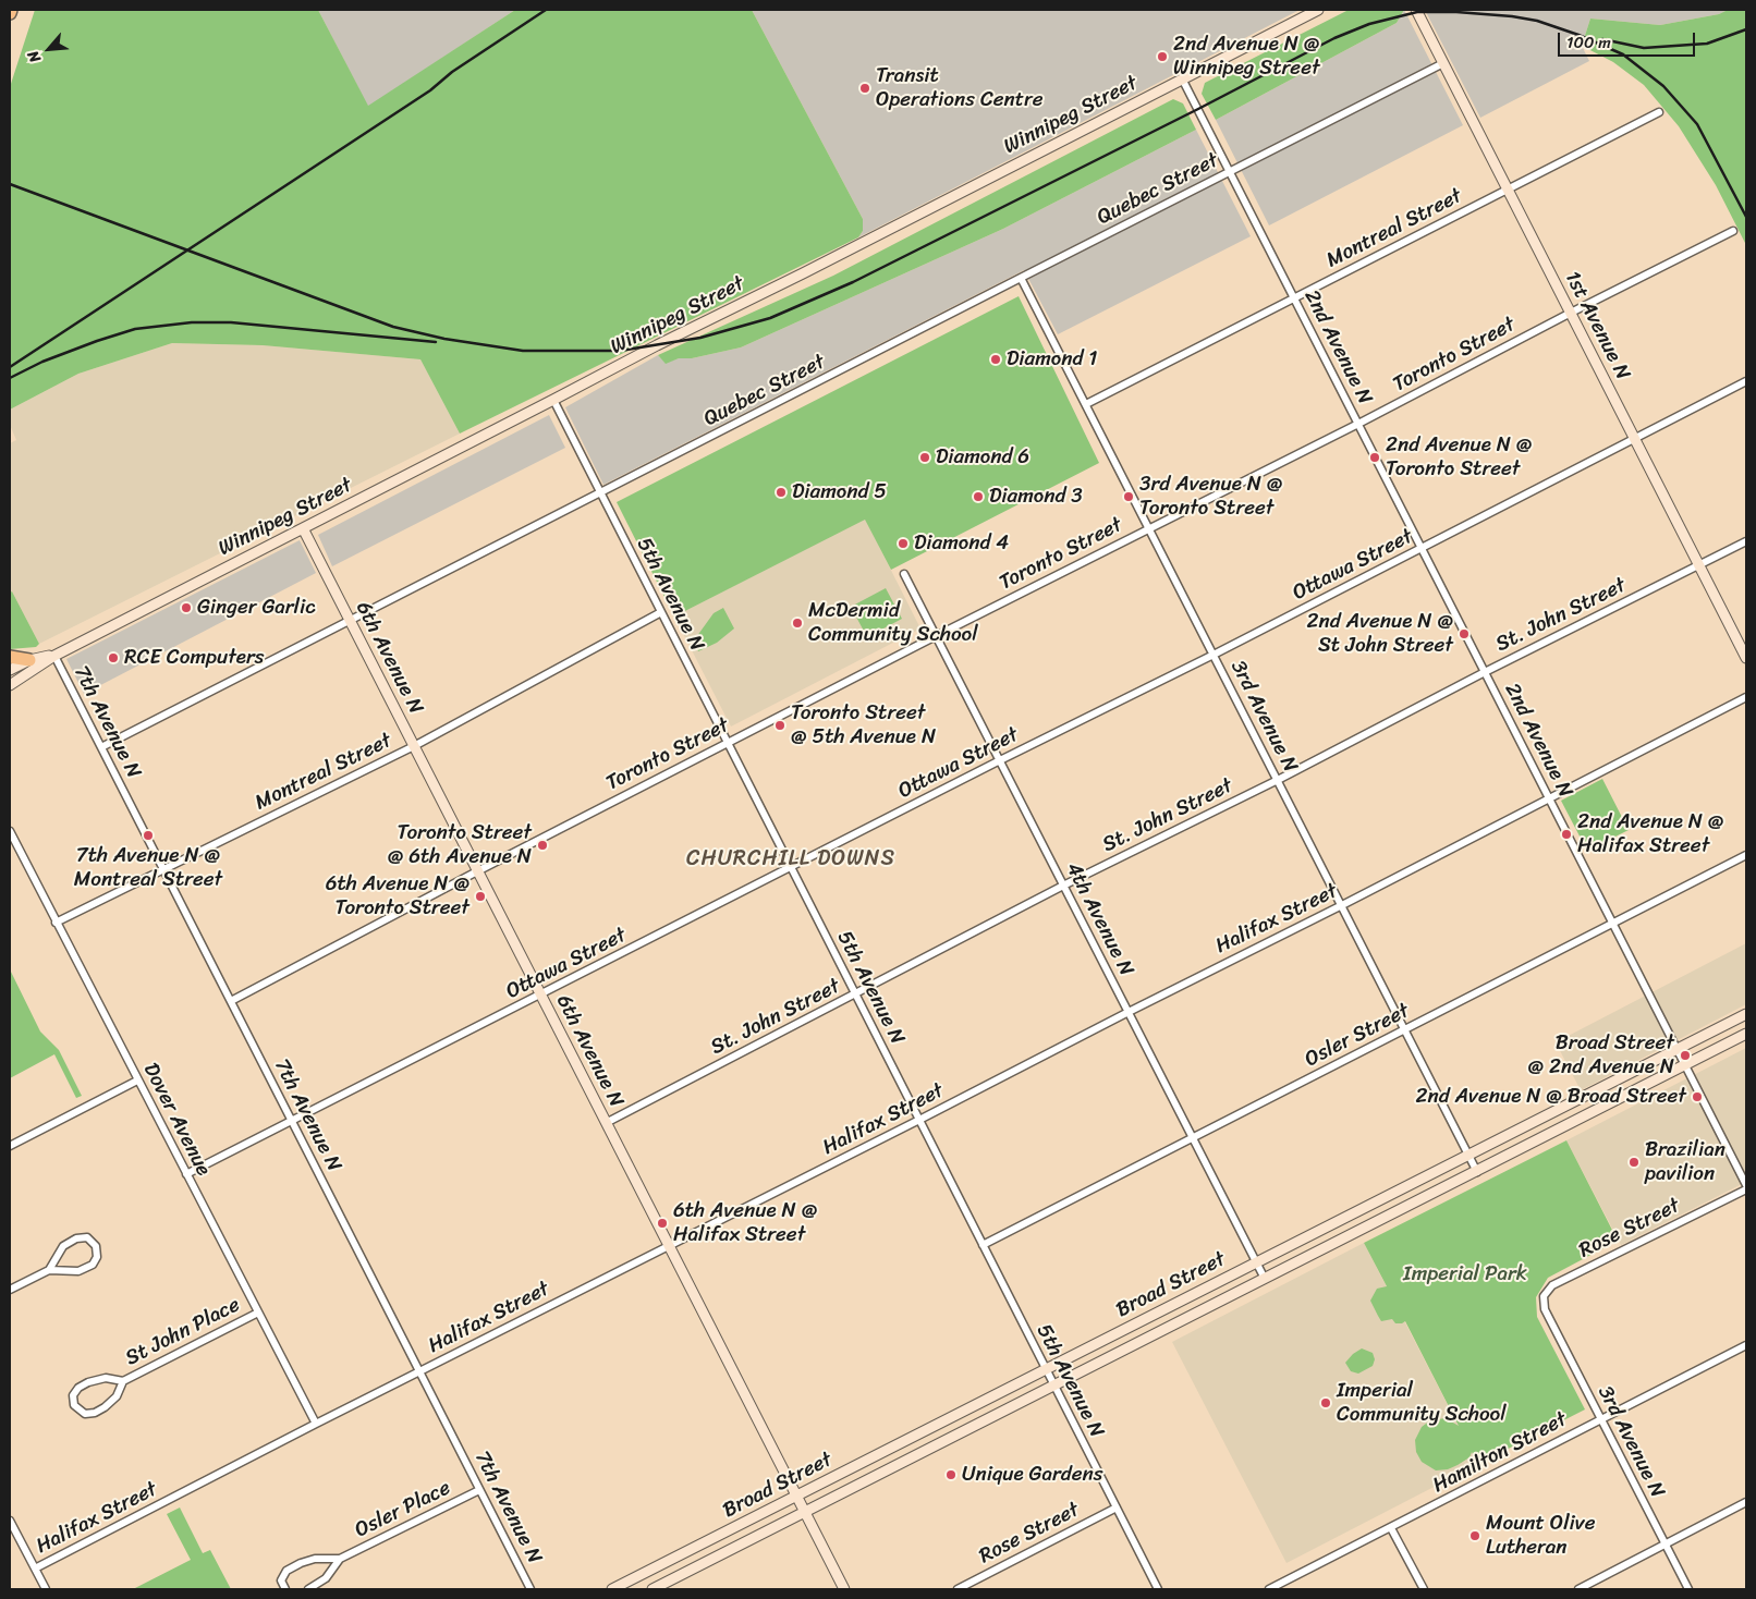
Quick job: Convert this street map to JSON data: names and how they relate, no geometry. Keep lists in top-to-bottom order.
{
  "streets": {
    "main road": [
      "Winnipeg Street",
      "1st Avenue N",
      "6th Avenue N",
      "Broad Street"
    ],
    "street": [
      "Quebec Street",
      "Montreal Street",
      "2nd Avenue N",
      "Toronto Street",
      "Ottawa Street",
      "5th Avenue N",
      "St. John Street",
      "3rd Avenue N",
      "7th Avenue N",
      "4th Avenue N",
      "Halifax Street",
      "Osler Street",
      "Dover Avenue",
      "Rose Street",
      "St John Place",
      "Hamilton Street",
      "Osler Place"
    ]
  },
  "crossings": [
    ["Winnipeg Street", "2nd Avenue N"],
    ["Winnipeg Street", "5th Avenue N"],
    ["Winnipeg Street", "6th Avenue N"],
    ["Winnipeg Street", "7th Avenue N"],
    ["Quebec Street", "1st Avenue N"],
    ["Quebec Street", "2nd Avenue N"],
    ["Quebec Street", "5th Avenue N"],
    ["Quebec Street", "6th Avenue N"],
    ["Quebec Street", "3rd Avenue N"],
    ["Quebec Street", "7th Avenue N"],
    ["Montreal Street", "1st Avenue N"],
    ["Montreal Street", "2nd Avenue N"],
    ["Montreal Street", "5th Avenue N"],
    ["Montreal Street", "6th Avenue N"],
    ["Montreal Street", "3rd Avenue N"],
    ["Montreal Street", "7th Avenue N"],
    ["Montreal Street", "Dover Avenue"],
    ["1st Avenue N", "Toronto Street"],
    ["1st Avenue N", "Ottawa Street"],
    ["1st Avenue N", "St. John Street"],
    ["2nd Avenue N", "Toronto Street"],
    ["2nd Avenue N", "Ottawa Street"],
    ["2nd Avenue N", "St. John Street"],
    ["2nd Avenue N", "Halifax Street"],
    ["2nd Avenue N", "Osler Street"],
    ["2nd Avenue N", "Broad Street"],
    ["Toronto Street", "5th Avenue N"],
    ["Toronto Street", "6th Avenue N"],
    ["Toronto Street", "3rd Avenue N"],
    ["Toronto Street", "7th Avenue N"],
    ["Toronto Street", "4th Avenue N"],
    ["Ottawa Street", "5th Avenue N"],
    ["Ottawa Street", "6th Avenue N"],
    ["Ottawa Street", "3rd Avenue N"],
    ["Ottawa Street", "7th Avenue N"],
    ["Ottawa Street", "4th Avenue N"],
    ["Ottawa Street", "Dover Avenue"],
    ["5th Avenue N", "St. John Street"],
    ["5th Avenue N", "Halifax Street"],
    ["5th Avenue N", "Osler Street"],
    ["5th Avenue N", "Rose Street"],
    ["5th Avenue N", "Broad Street"],
    ["St. John Street", "6th Avenue N"],
    ["St. John Street", "3rd Avenue N"],
    ["St. John Street", "4th Avenue N"],
    ["6th Avenue N", "Halifax Street"],
    ["6th Avenue N", "Broad Street"],
    ["3rd Avenue N", "Halifax Street"],
    ["3rd Avenue N", "Osler Street"],
    ["3rd Avenue N", "Rose Street"],
    ["3rd Avenue N", "Broad Street"],
    ["3rd Avenue N", "Hamilton Street"],
    ["7th Avenue N", "Halifax Street"],
    ["7th Avenue N", "Osler Place"],
    ["4th Avenue N", "Halifax Street"],
    ["4th Avenue N", "Osler Street"],
    ["4th Avenue N", "Broad Street"],
    ["Halifax Street", "Dover Avenue"],
    ["Dover Avenue", "St John Place"]
  ],
  "districts": ["CHURCHILL DOWNS"],
  "parks": ["Imperial Park"],
  "places": [
    "2nd Avenue N @ Winnipeg Street",
    "Transit Operations Centre",
    "Diamond 1",
    "Diamond 6",
    "2nd Avenue N @ Toronto Street",
    "Diamond 5",
    "Diamond 3",
    "3rd Avenue N @ Toronto Street",
    "Diamond 4",
    "Ginger Garlic",
    "McDermid Community School",
    "2nd Avenue N @ St John Street",
    "RCE Computers",
    "Toronto Street @ 5th Avenue N",
    "2nd Avenue N @ Halifax Street",
    "7th Avenue N @ Montreal Street",
    "Toronto Street @ 6th Avenue N",
    "6th Avenue N @ Toronto Street",
    "Broad Street @ 2nd Avenue N",
    "2nd Avenue N @ Broad Street",
    "Brazilian pavilion",
    "6th Avenue N @ Halifax Street",
    "Imperial Community School",
    "Unique Gardens",
    "Mount Olive Lutheran"
  ],
  "scale_bar": "100 m",
  "north": "bottom left"
}
